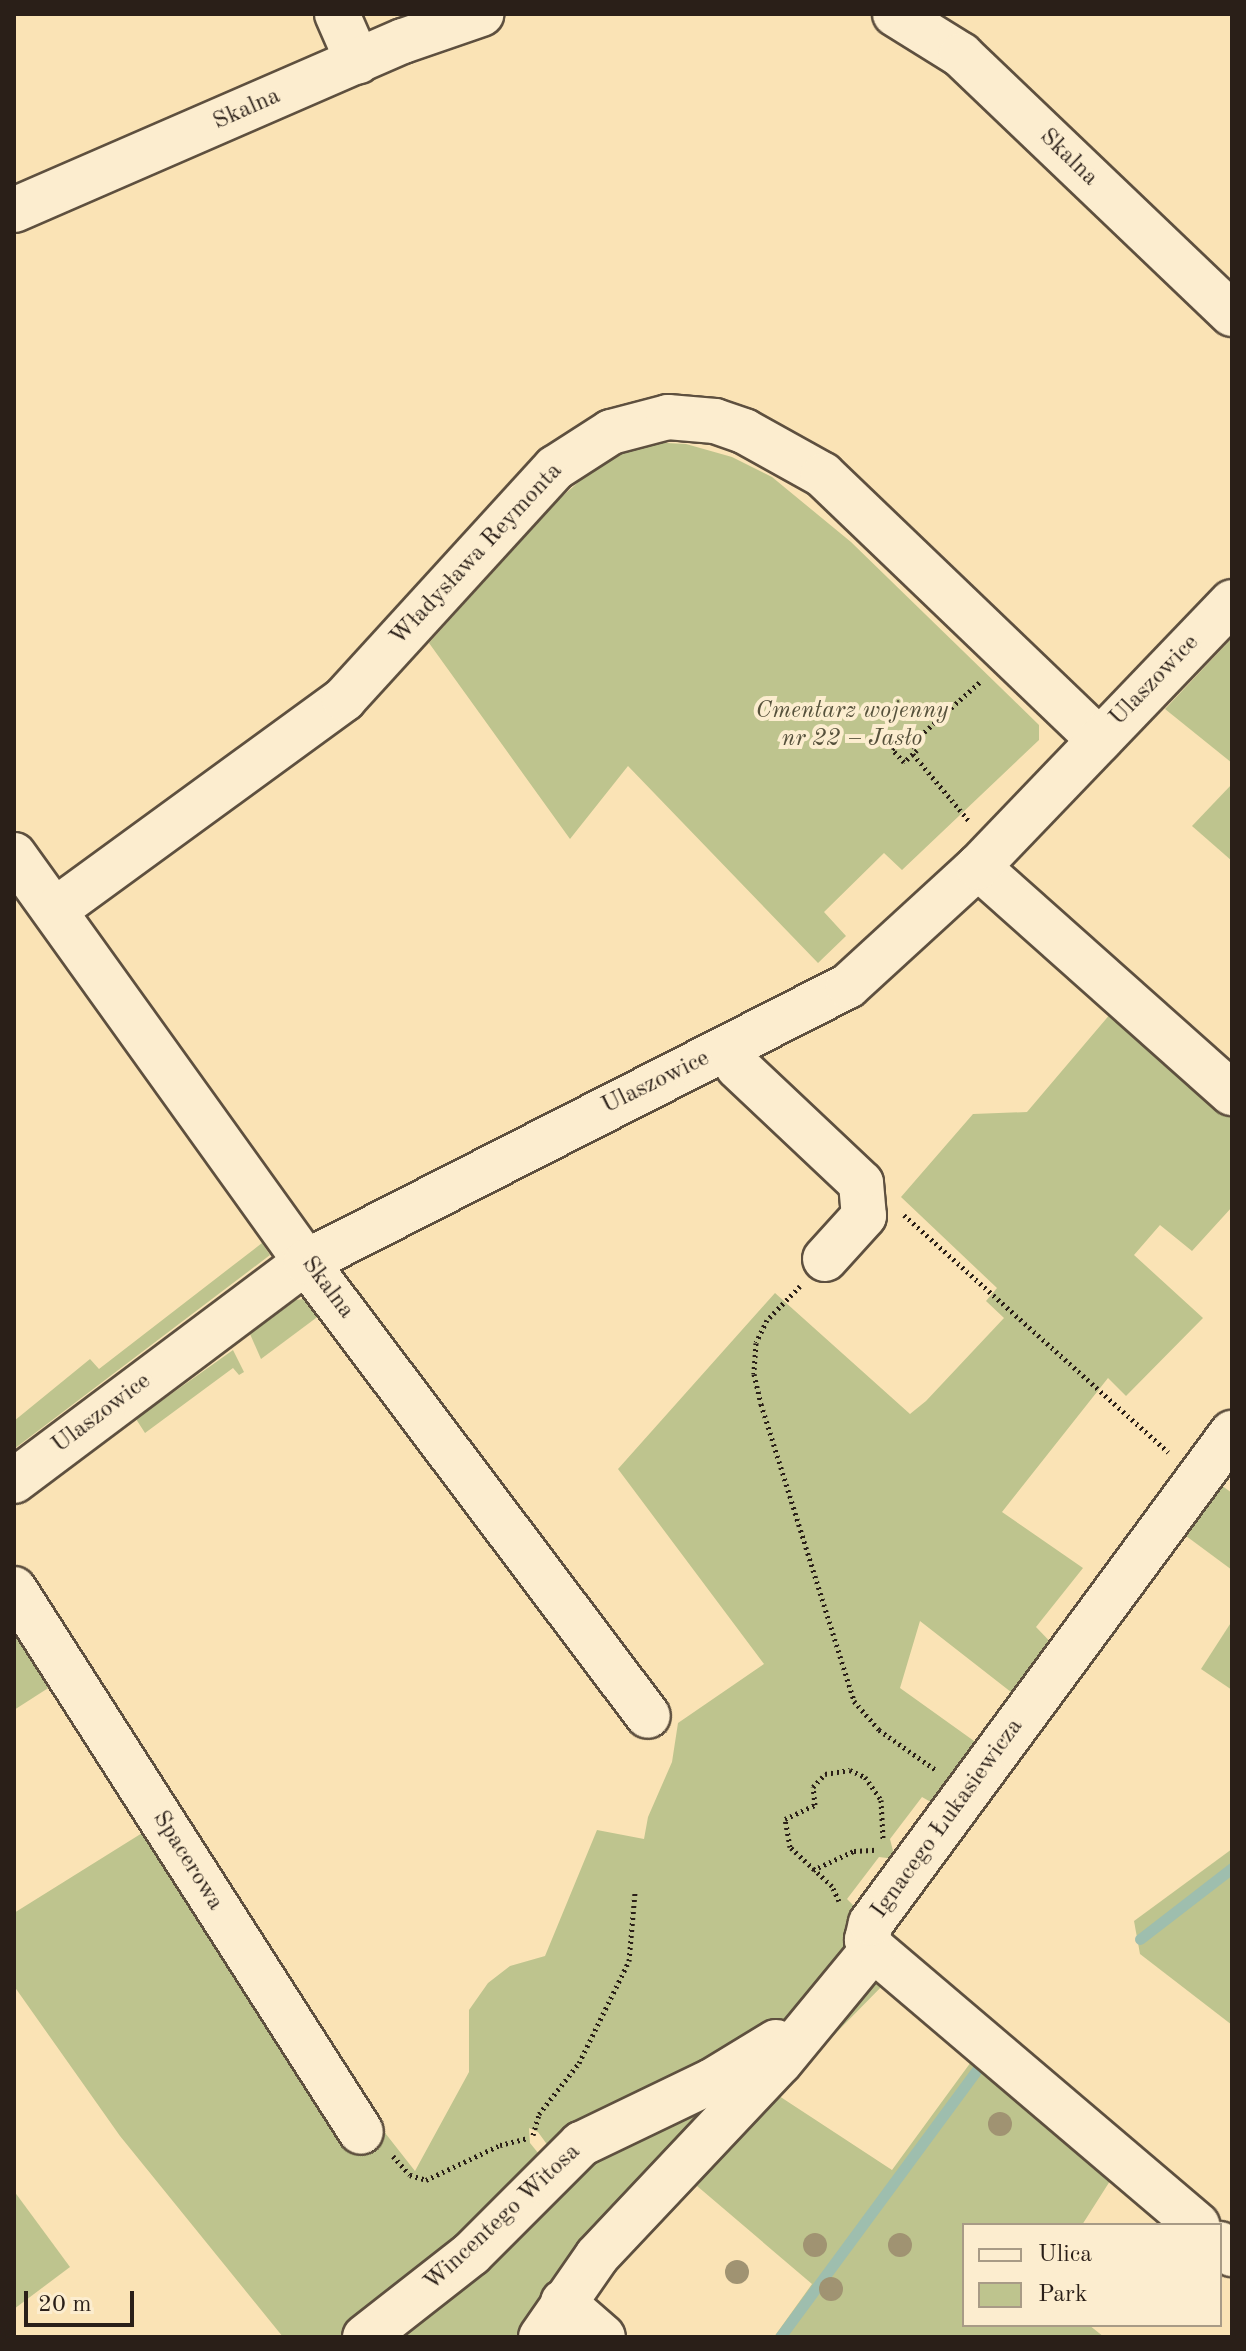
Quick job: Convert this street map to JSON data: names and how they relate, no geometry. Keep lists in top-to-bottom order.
{
  "streets": {
    "street": [
      "Skalna",
      "Władysława Reymonta",
      "Ulaszowice",
      "Ignacego Łukasiewicza",
      "Spacerowa",
      "Wincentego Witosa"
    ]
  },
  "crossings": [
    ["Skalna", "Władysława Reymonta"],
    ["Skalna", "Ulaszowice"],
    ["Władysława Reymonta", "Ulaszowice"],
    ["Ignacego Łukasiewicza", "Wincentego Witosa"]
  ],
  "parks": ["Cmentarz wojenny nr 22 – Jasło"],
  "legend": ["Ulica", "Park"],
  "scale_bar": "20 m"
}
